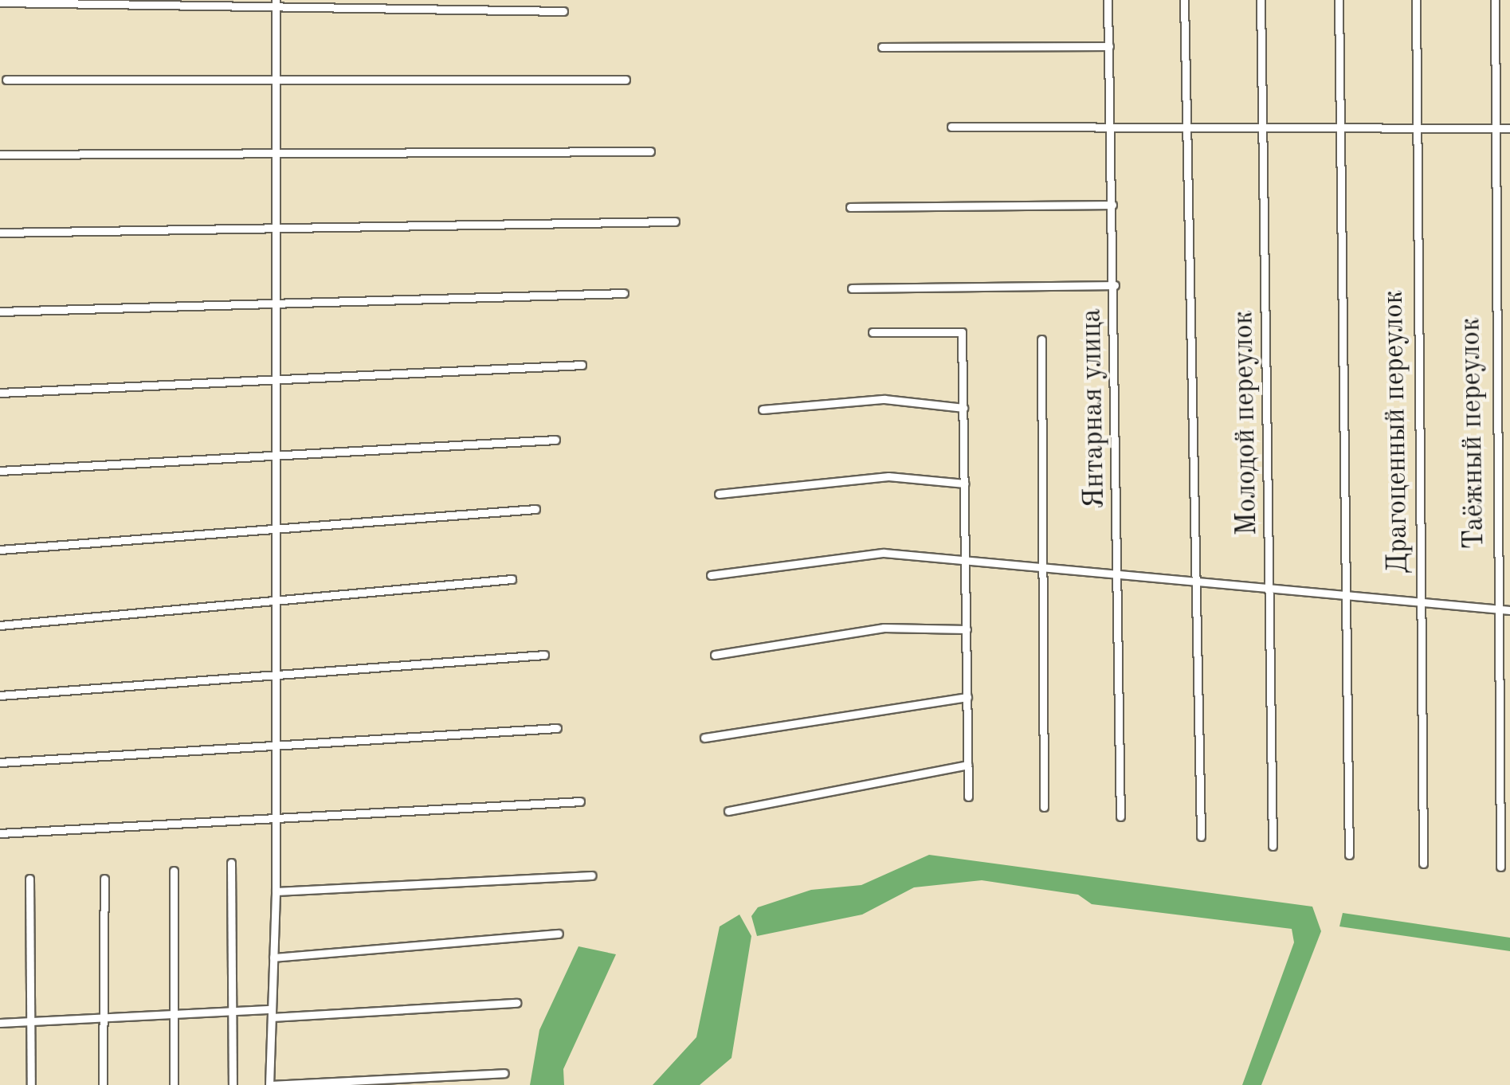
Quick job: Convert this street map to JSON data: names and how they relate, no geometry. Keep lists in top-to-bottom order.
{
  "streets": {
    "street": [
      "Янтарная улица",
      "Молодой переулок",
      "Драгоценный переулок",
      "Таёжный переулок"
    ]
  }
}
